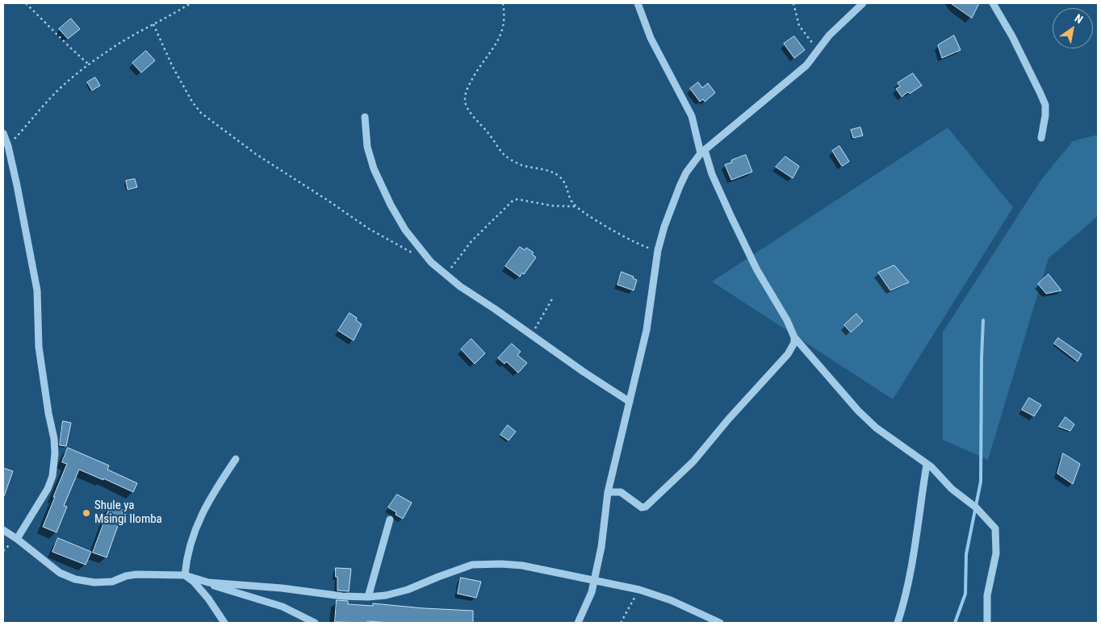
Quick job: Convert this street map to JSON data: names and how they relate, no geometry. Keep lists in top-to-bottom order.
{
  "places": ["Shule ya Msingi Ilomba"],
  "north": "top right"
}
